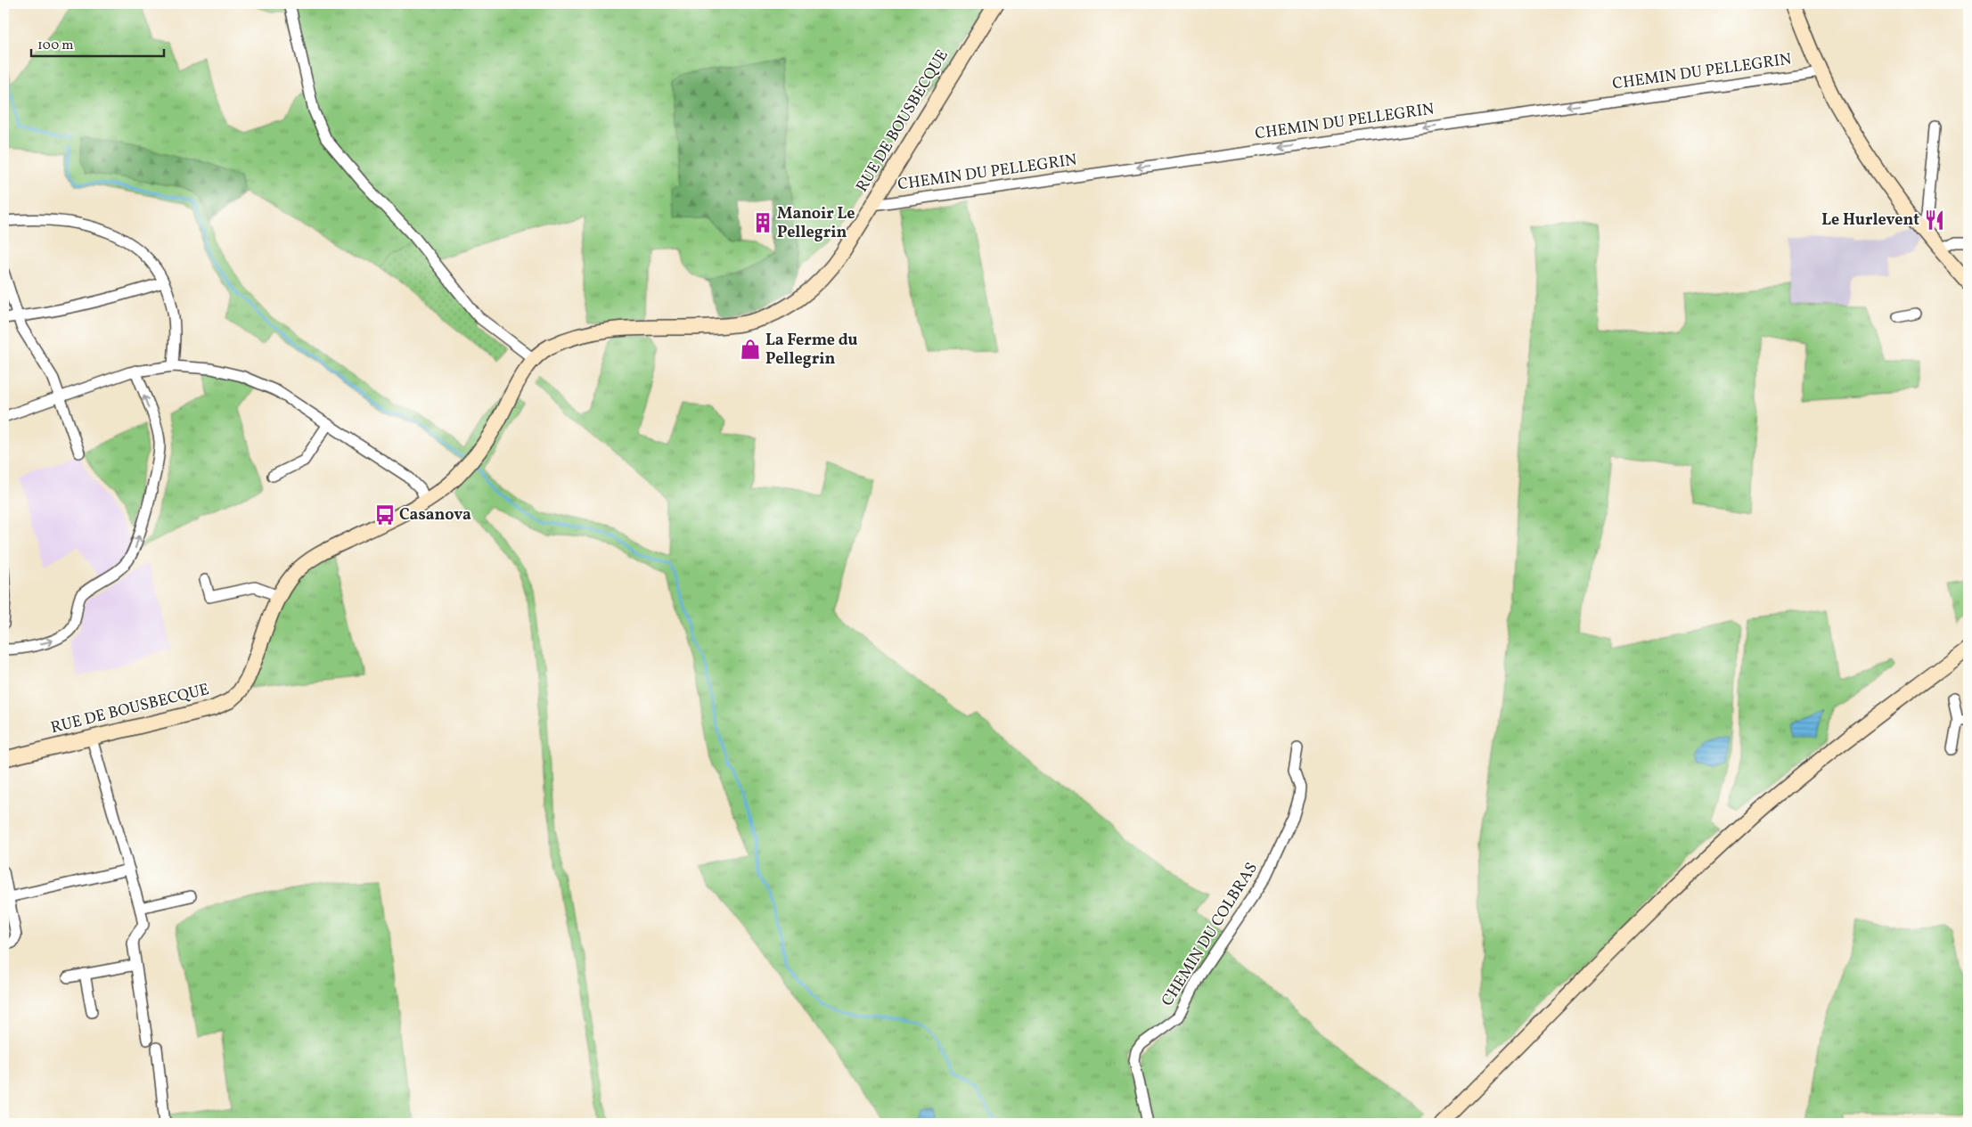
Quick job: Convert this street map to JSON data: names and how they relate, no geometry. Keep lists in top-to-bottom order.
{
  "streets": {
    "street": ["CHEMIN DU PELLEGRIN", "RUE DE BOUSBECQUE", "CHEMIN DU COLBRAS"]
  },
  "crossings": [
    ["CHEMIN DU PELLEGRIN", "RUE DE BOUSBECQUE"]
  ],
  "one_way": ["CHEMIN DU PELLEGRIN"],
  "places": {
    "restaurant": ["Le Hurlevent"],
    "building": ["Manoir Le Pellegrin"],
    "shop": ["La Ferme du Pellegrin"],
    "bus stop": ["Casanova"]
  },
  "scale_bar": "100 m"
}
